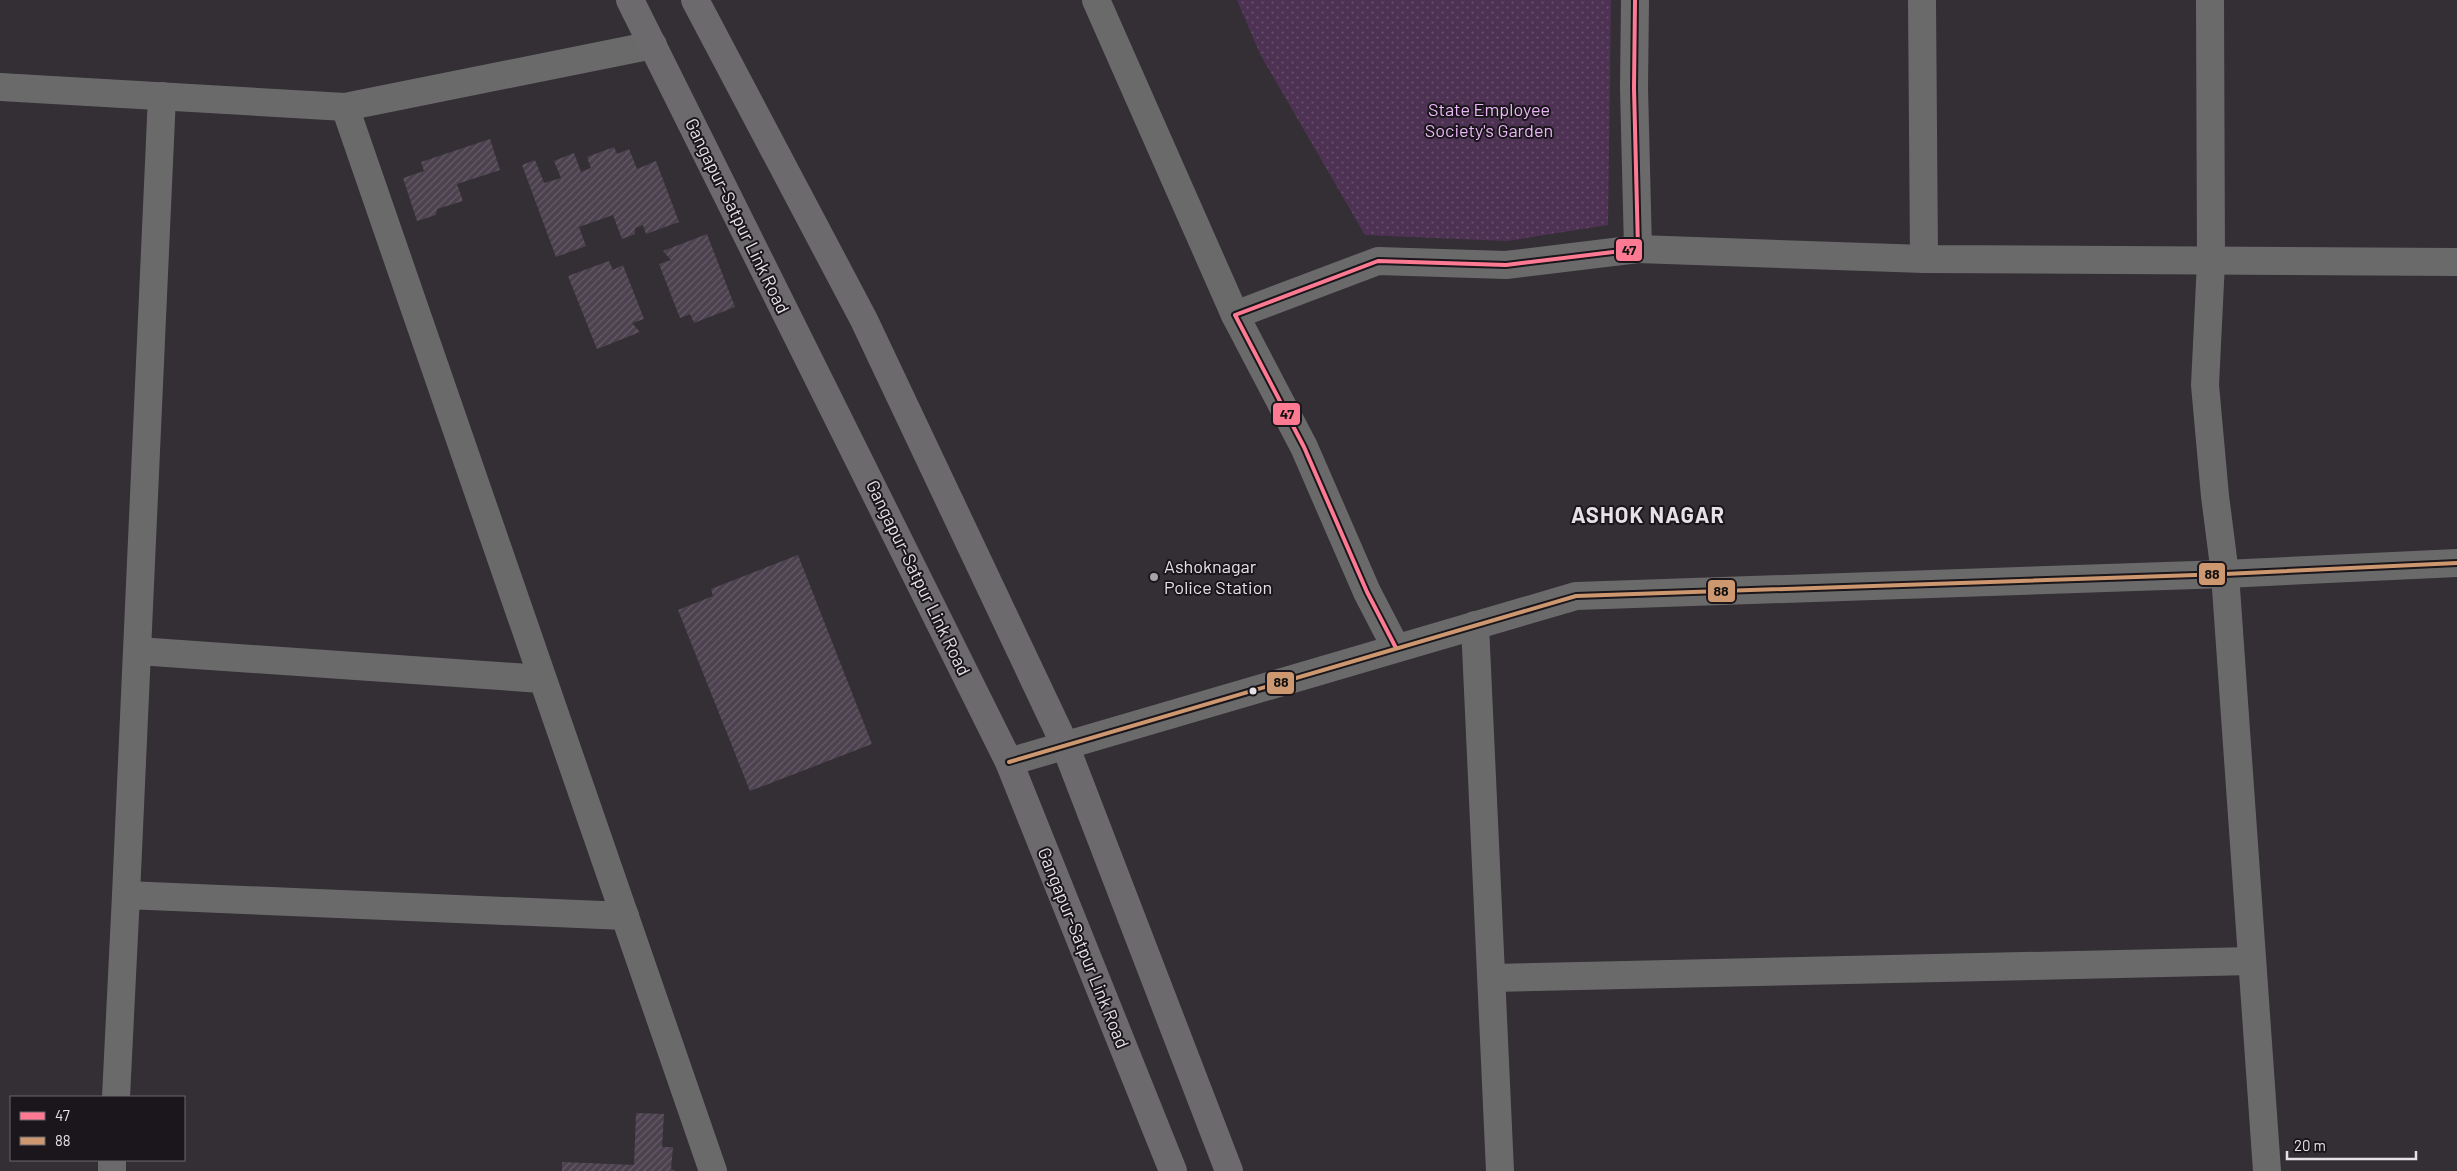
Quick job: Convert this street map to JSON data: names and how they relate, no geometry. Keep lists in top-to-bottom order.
{
  "streets": {
    "main road": ["Gangapur-Satpur Link Road"]
  },
  "districts": ["ASHOK NAGAR"],
  "parks": ["State Employee Society's Garden"],
  "places": ["Ashoknagar Police Station"],
  "lines": ["transit line 47", "transit line 88"],
  "legend": ["47", "88"],
  "scale_bar": "20 m"
}
